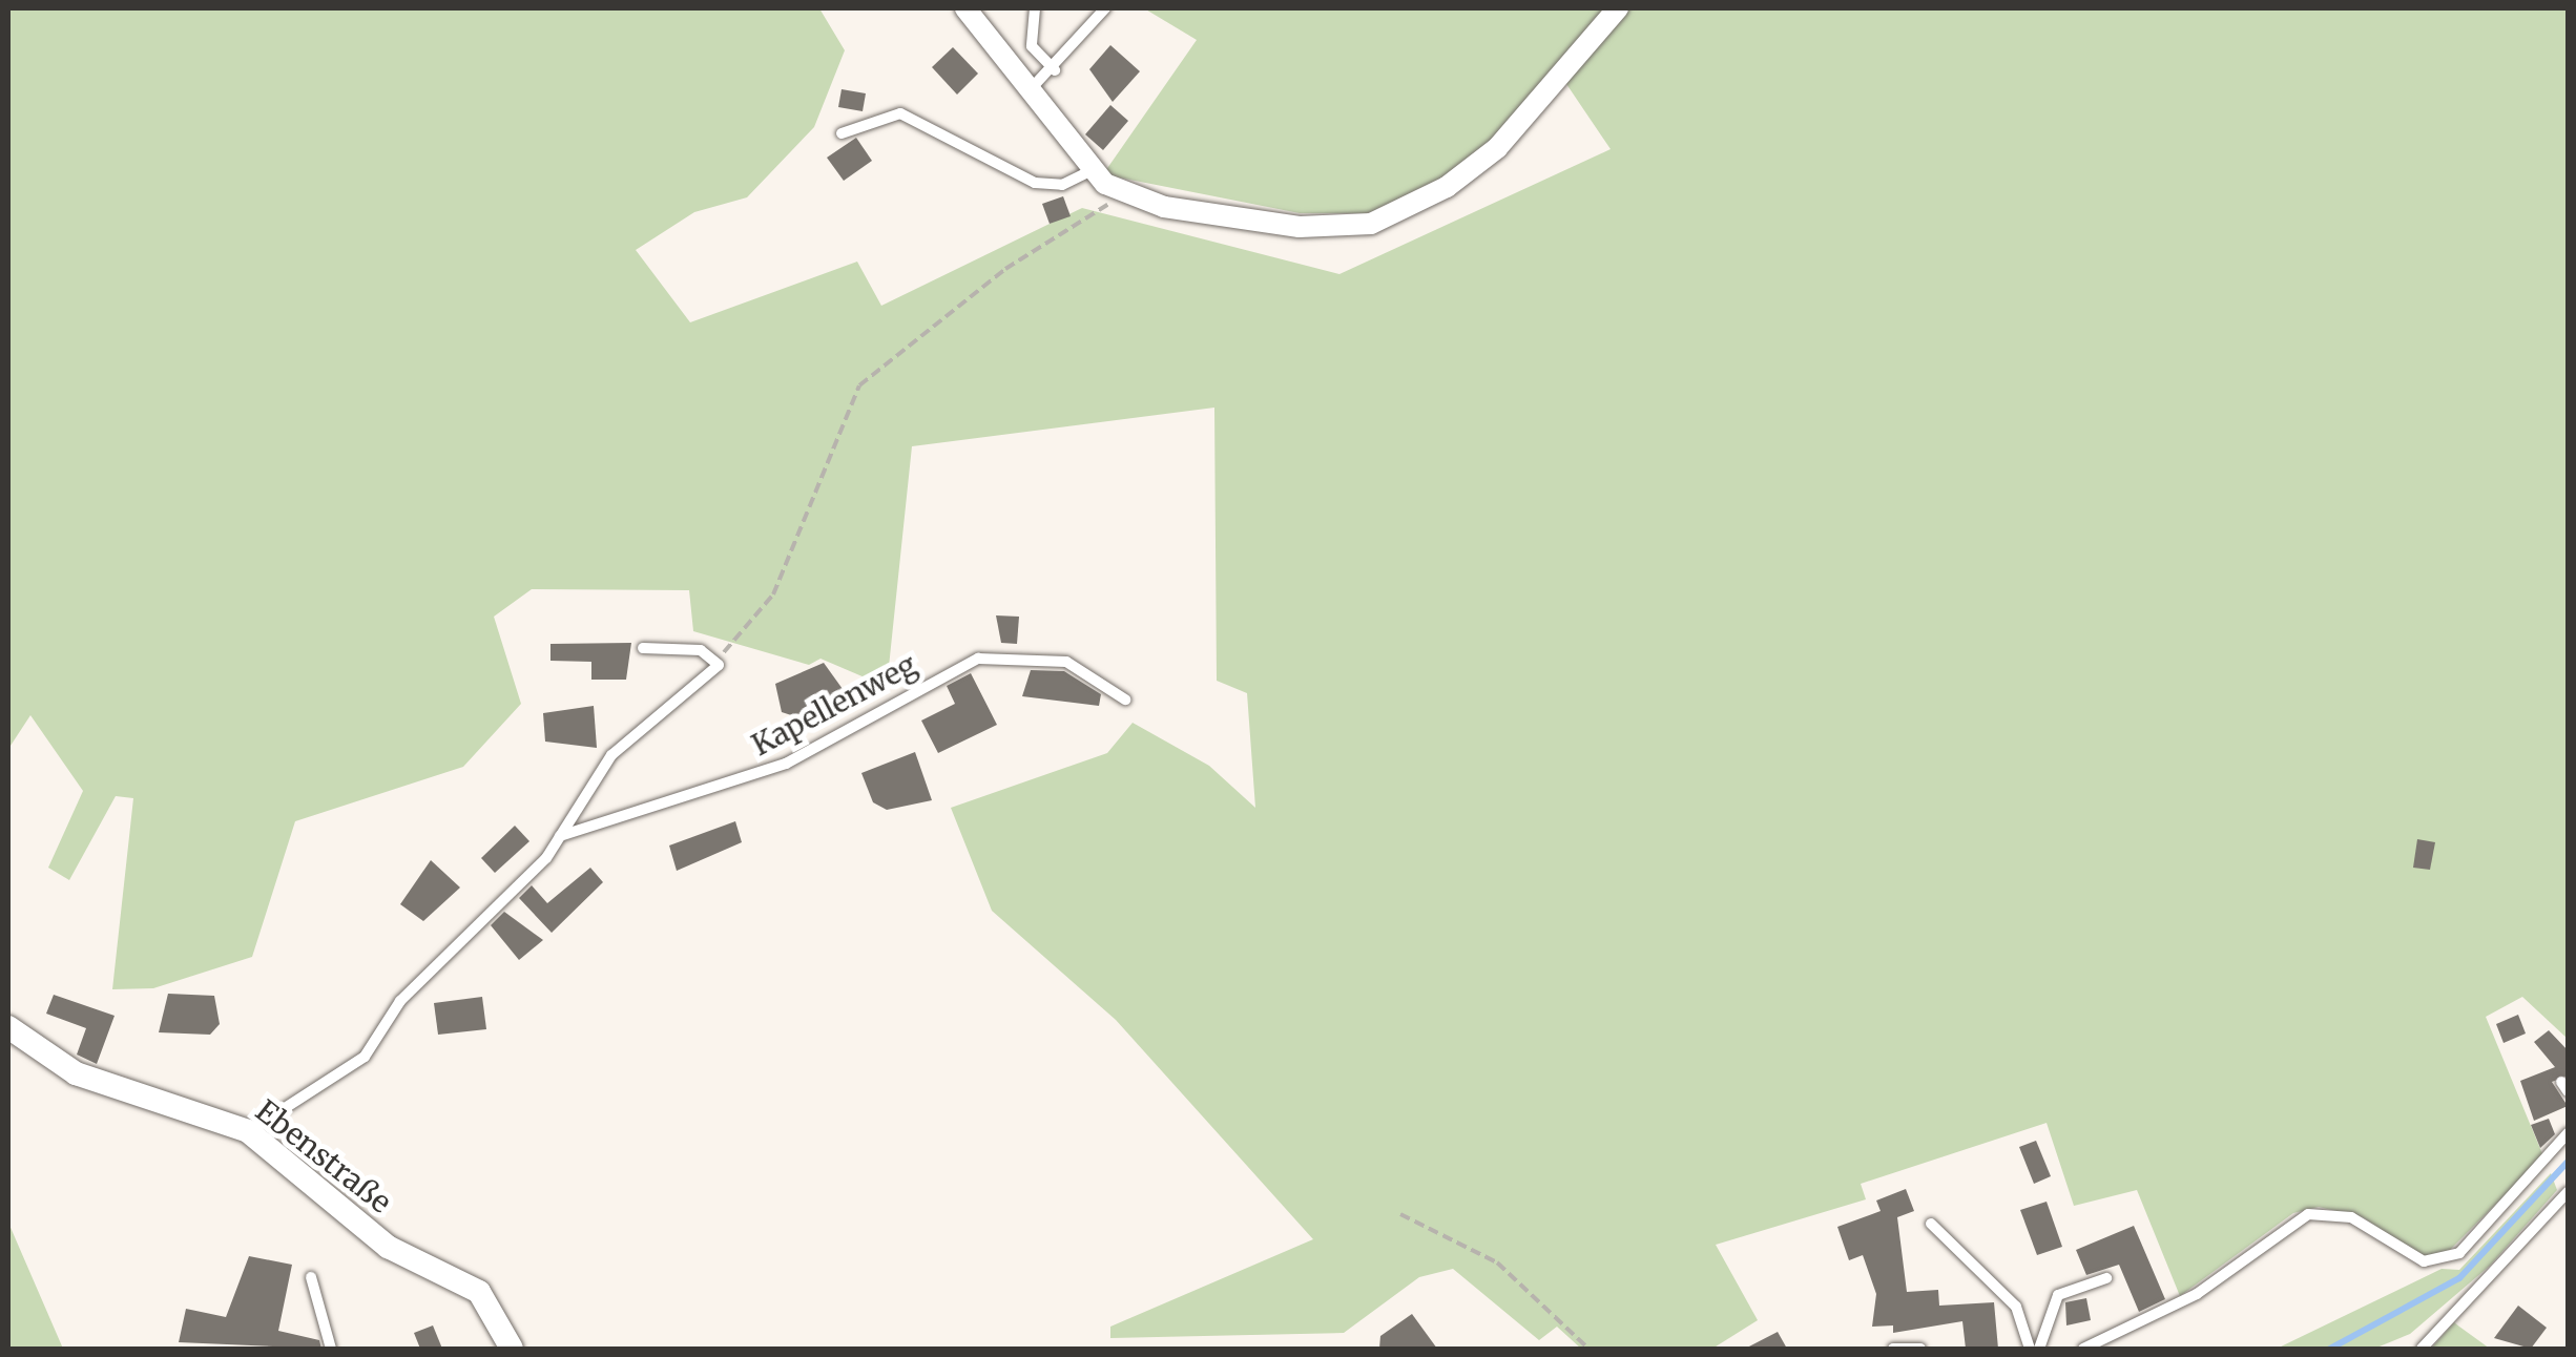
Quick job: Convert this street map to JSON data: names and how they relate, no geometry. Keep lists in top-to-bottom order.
{
  "streets": {
    "street": ["Ebenstraße"],
    "lane": ["Kapellenweg"]
  },
  "crossings": [
    ["Kapellenweg", "Ebenstraße"]
  ]
}
